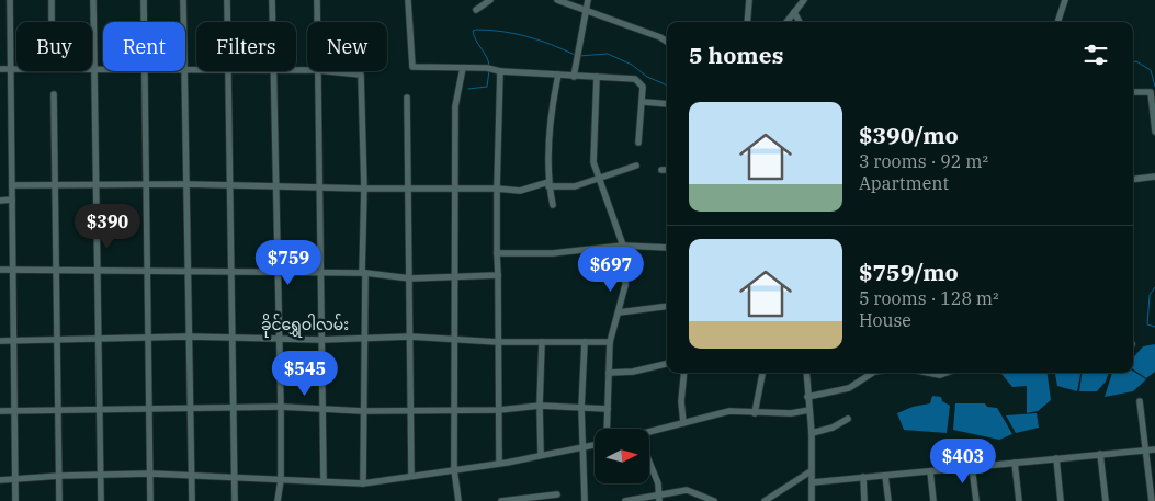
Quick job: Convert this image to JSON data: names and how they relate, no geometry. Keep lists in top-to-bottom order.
{
  "streets": {
    "street": ["ခိုင်ရွှေဝါလမ်း"]
  },
  "north": "right",
  "page": {
    "chip": [
      "Buy",
      "Rent",
      "Filters",
      "New"
    ],
    "heading": "5 homes",
    "list": [
      {
        "name": "$390/mo",
        "note": "3 rooms · 92 m² · Apartment"
      },
      {
        "name": "$759/mo",
        "note": "5 rooms · 128 m² · House"
      }
    ],
    "price": [
      "$390",
      "$759",
      "$697",
      "$545",
      "$403"
    ]
  }
}
